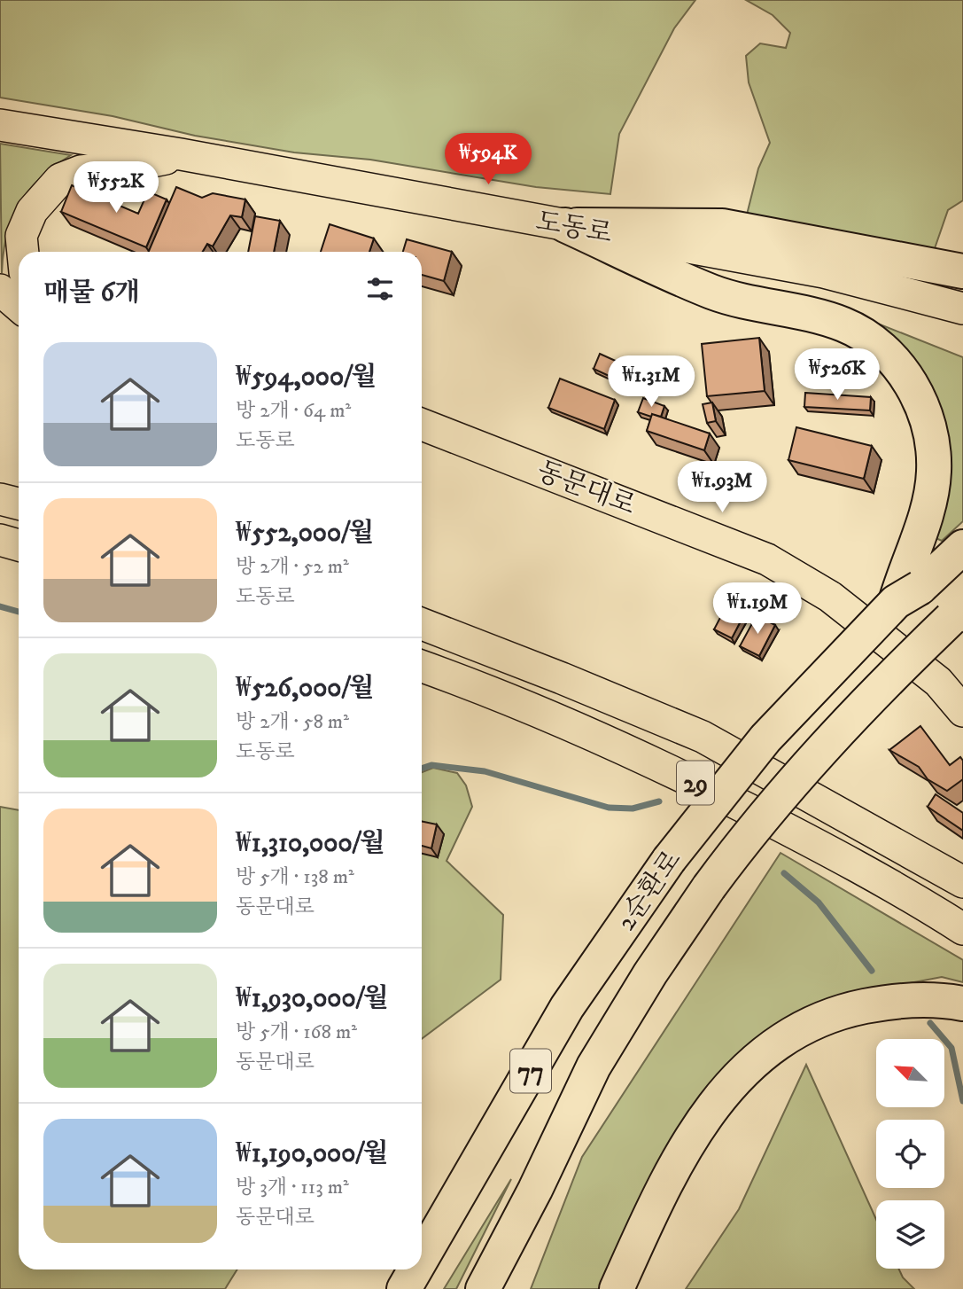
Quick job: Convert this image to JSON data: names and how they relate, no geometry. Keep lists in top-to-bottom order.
{
  "streets": {
    "highway": ["2순환로", "77"],
    "main road": ["도동로", "동문대로", "29"]
  },
  "north": "top left",
  "page": {
    "price": [
      "₩594K",
      "₩552K",
      "₩526K",
      "₩1.31M",
      "₩1.93M",
      "₩1.19M"
    ],
    "heading": "매물 6개",
    "list": [
      {
        "name": "₩594,000/월",
        "note": "방 2개 · 64 m² · 도동로"
      },
      {
        "name": "₩552,000/월",
        "note": "방 2개 · 52 m² · 도동로"
      },
      {
        "name": "₩526,000/월",
        "note": "방 2개 · 58 m² · 도동로"
      },
      {
        "name": "₩1,310,000/월",
        "note": "방 5개 · 138 m² · 동문대로"
      },
      {
        "name": "₩1,930,000/월",
        "note": "방 5개 · 168 m² · 동문대로"
      },
      {
        "name": "₩1,190,000/월",
        "note": "방 3개 · 113 m² · 동문대로"
      }
    ]
  }
}
